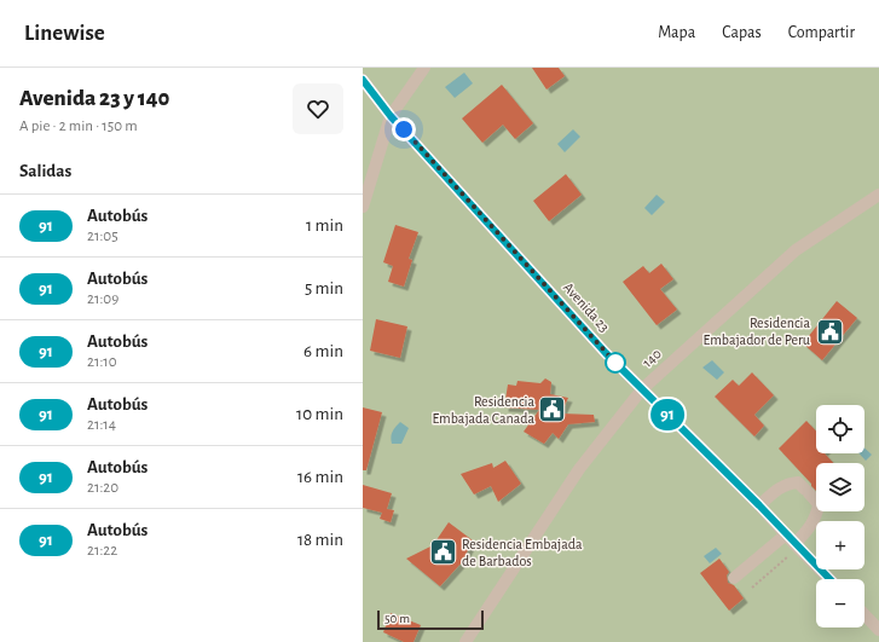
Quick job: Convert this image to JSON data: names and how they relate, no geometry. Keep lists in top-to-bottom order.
{
  "streets": {
    "street": ["Avenida 23", "140"]
  },
  "crossings": [
    ["Avenida 23", "140"]
  ],
  "places": {
    "public building": ["Residencia Embajador de Peru", "Residencia Embajada Canada", "Residencia Embajada de Barbados"]
  },
  "lines": ["bus line 91"],
  "scale_bar": "50 m",
  "page": {
    "header": "Linewise",
    "nav": ["Mapa", "Capas", "Compartir"],
    "heading": [
      ["Avenida 23 y 140", "A pie · 2 min · 150 m"],
      "Salidas"
    ],
    "on_map": "91",
    "list": [
      {
        "mark": "91",
        "name": "Autobús",
        "note": "21:05",
        "value": "1 min"
      },
      {
        "mark": "91",
        "name": "Autobús",
        "note": "21:09",
        "value": "5 min"
      },
      {
        "mark": "91",
        "name": "Autobús",
        "note": "21:10",
        "value": "6 min"
      },
      {
        "mark": "91",
        "name": "Autobús",
        "note": "21:14",
        "value": "10 min"
      },
      {
        "mark": "91",
        "name": "Autobús",
        "note": "21:20",
        "value": "16 min"
      },
      {
        "mark": "91",
        "name": "Autobús",
        "note": "21:22",
        "value": "18 min"
      }
    ],
    "map_buttons": ["+", "−"],
    "scale": "50 m"
  }
}
